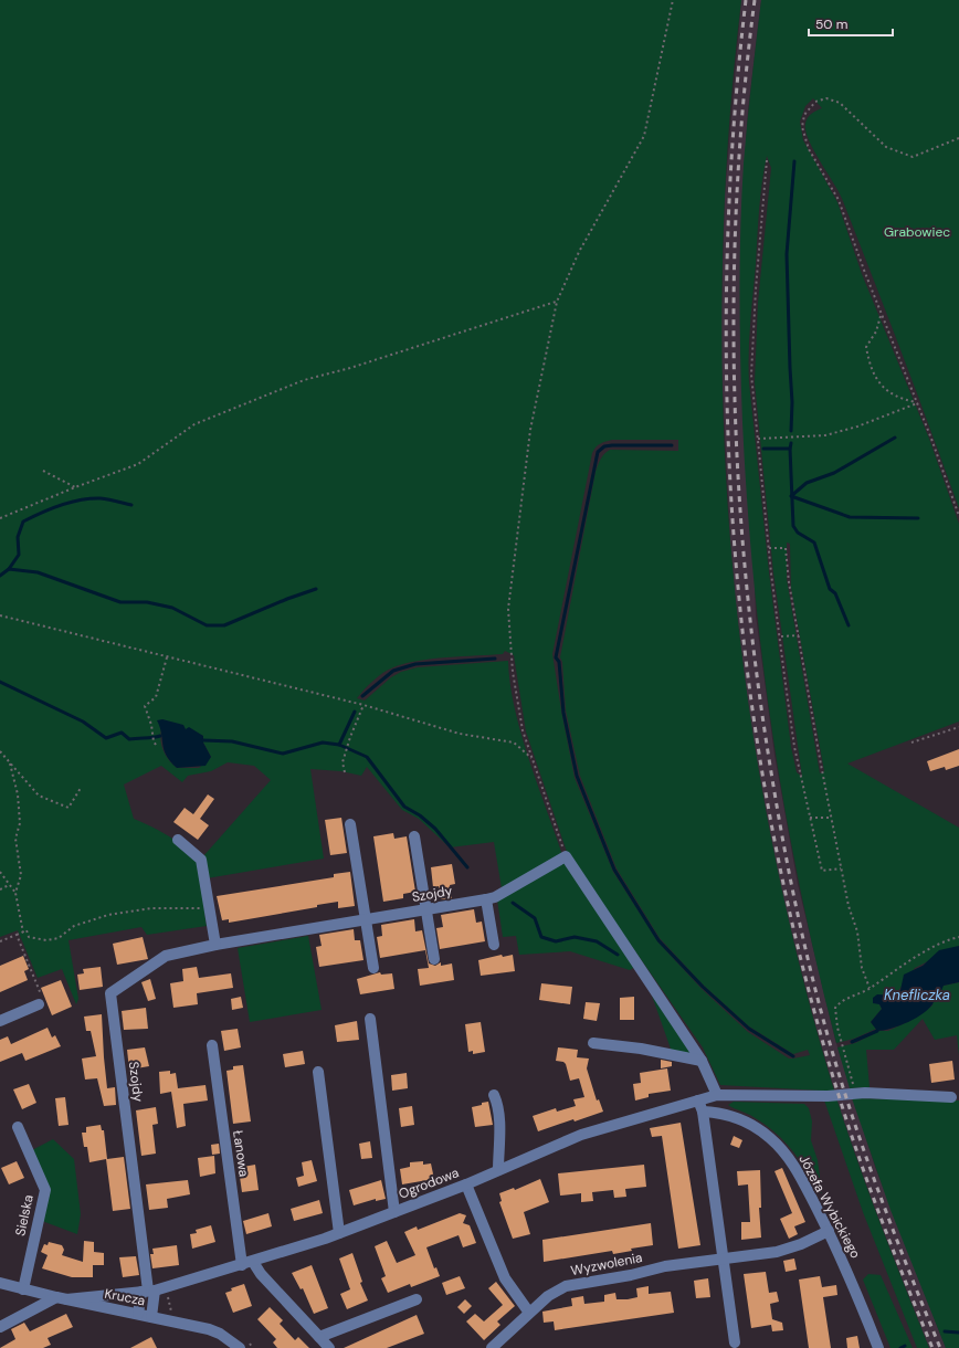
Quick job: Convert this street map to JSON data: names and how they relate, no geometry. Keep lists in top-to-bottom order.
{
  "streets": {
    "street": [
      "Szojdy",
      "Łanowa",
      "Ogrodowa",
      "Józefa Wybickiego",
      "Sielska",
      "Wyzwolenia",
      "Krucza"
    ]
  },
  "crossings": [
    ["Szojdy", "Ogrodowa"],
    ["Łanowa", "Ogrodowa"],
    ["Ogrodowa", "Krucza"],
    ["Józefa Wybickiego", "Wyzwolenia"],
    ["Sielska", "Krucza"]
  ],
  "water": ["Knefliczka"],
  "parks": ["Grabowiec"],
  "scale_bar": "50 m"
}
